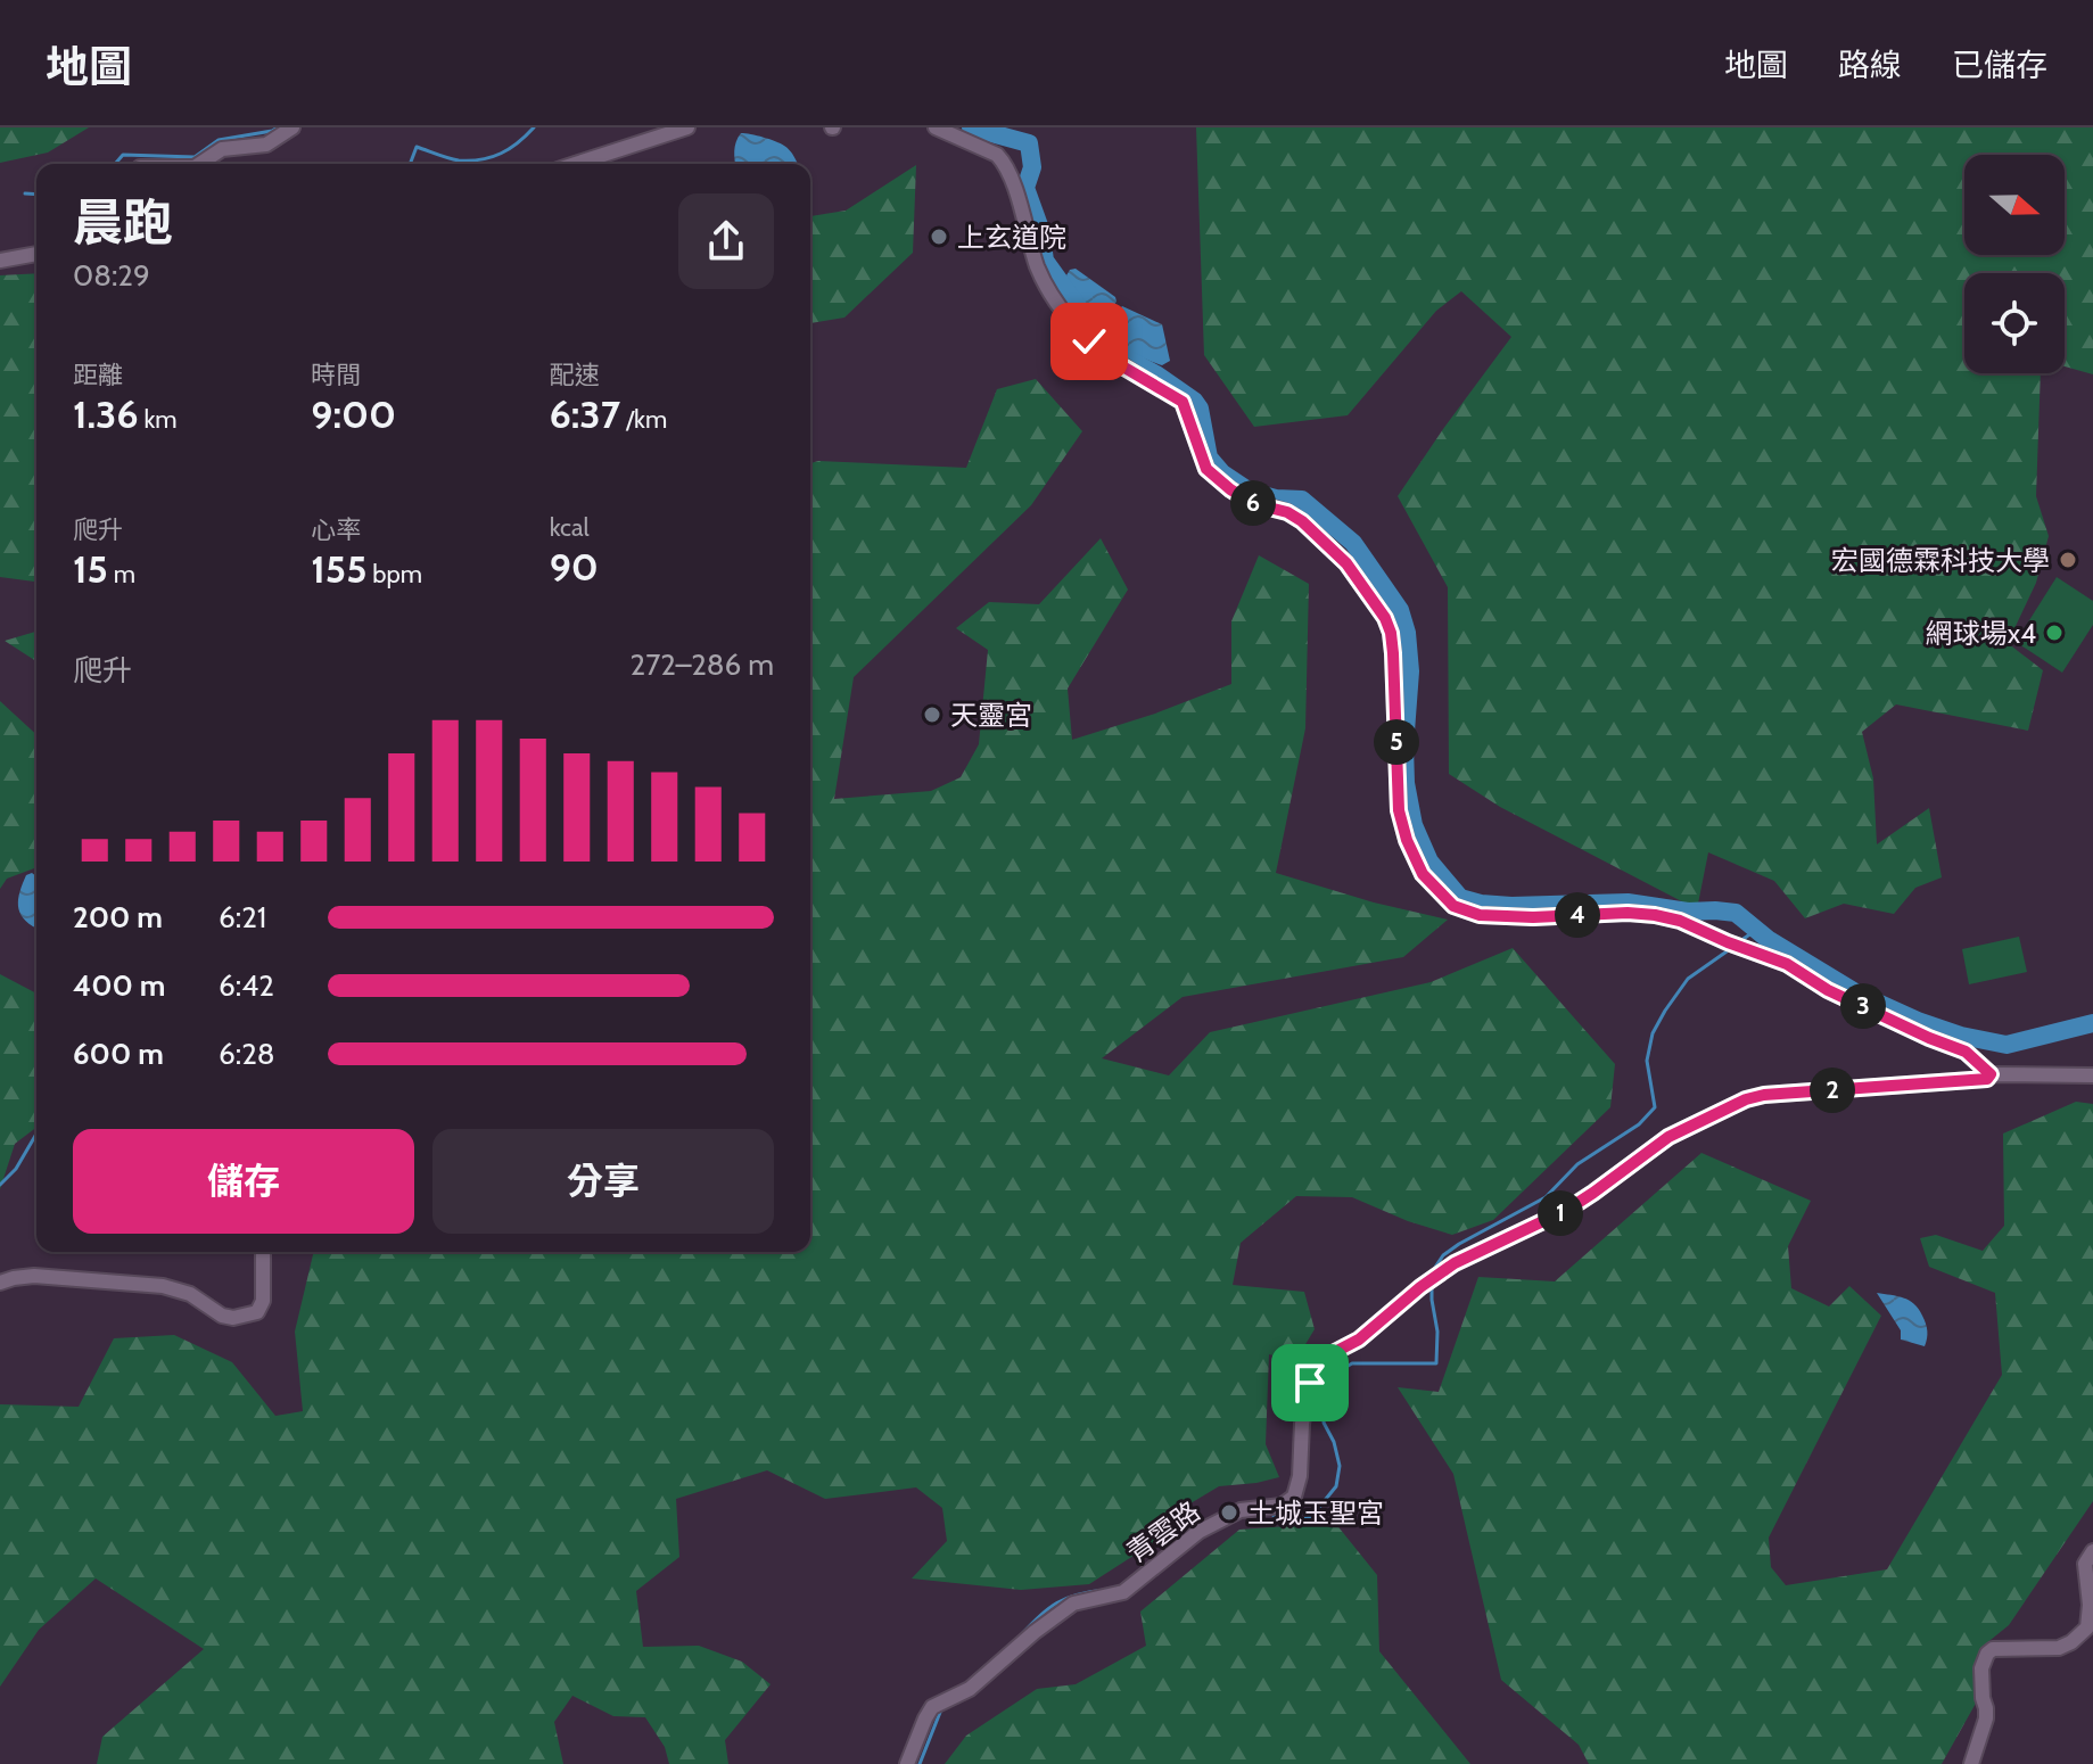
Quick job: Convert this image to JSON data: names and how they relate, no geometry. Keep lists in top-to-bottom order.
{
  "streets": {
    "street": ["青雲路"]
  },
  "places": [
    "上玄道院",
    "宏國德霖科技大學",
    "網球場x4",
    "天靈宮",
    "土城玉聖宮"
  ],
  "north": "right",
  "page": {
    "header": "地圖",
    "nav": ["地圖", "路線", "已儲存"],
    "heading": ["晨跑", "08:29"],
    "stats": [
      ["距離", "1.36 km"],
      ["時間", "9:00"],
      ["配速", "6:37 /km"],
      ["爬升", "15 m"],
      ["心率", "155 bpm"],
      ["kcal", "90"]
    ],
    "pins": [
      "6",
      "5",
      "4",
      "3",
      "2",
      "1"
    ],
    "chart": ["爬升", "272–286 m"],
    "list": [
      {
        "name": "200 m",
        "note": "6:21"
      },
      {
        "name": "400 m",
        "note": "6:42"
      },
      {
        "name": "600 m",
        "note": "6:28"
      }
    ],
    "buttons": ["儲存", "分享"]
  }
}
